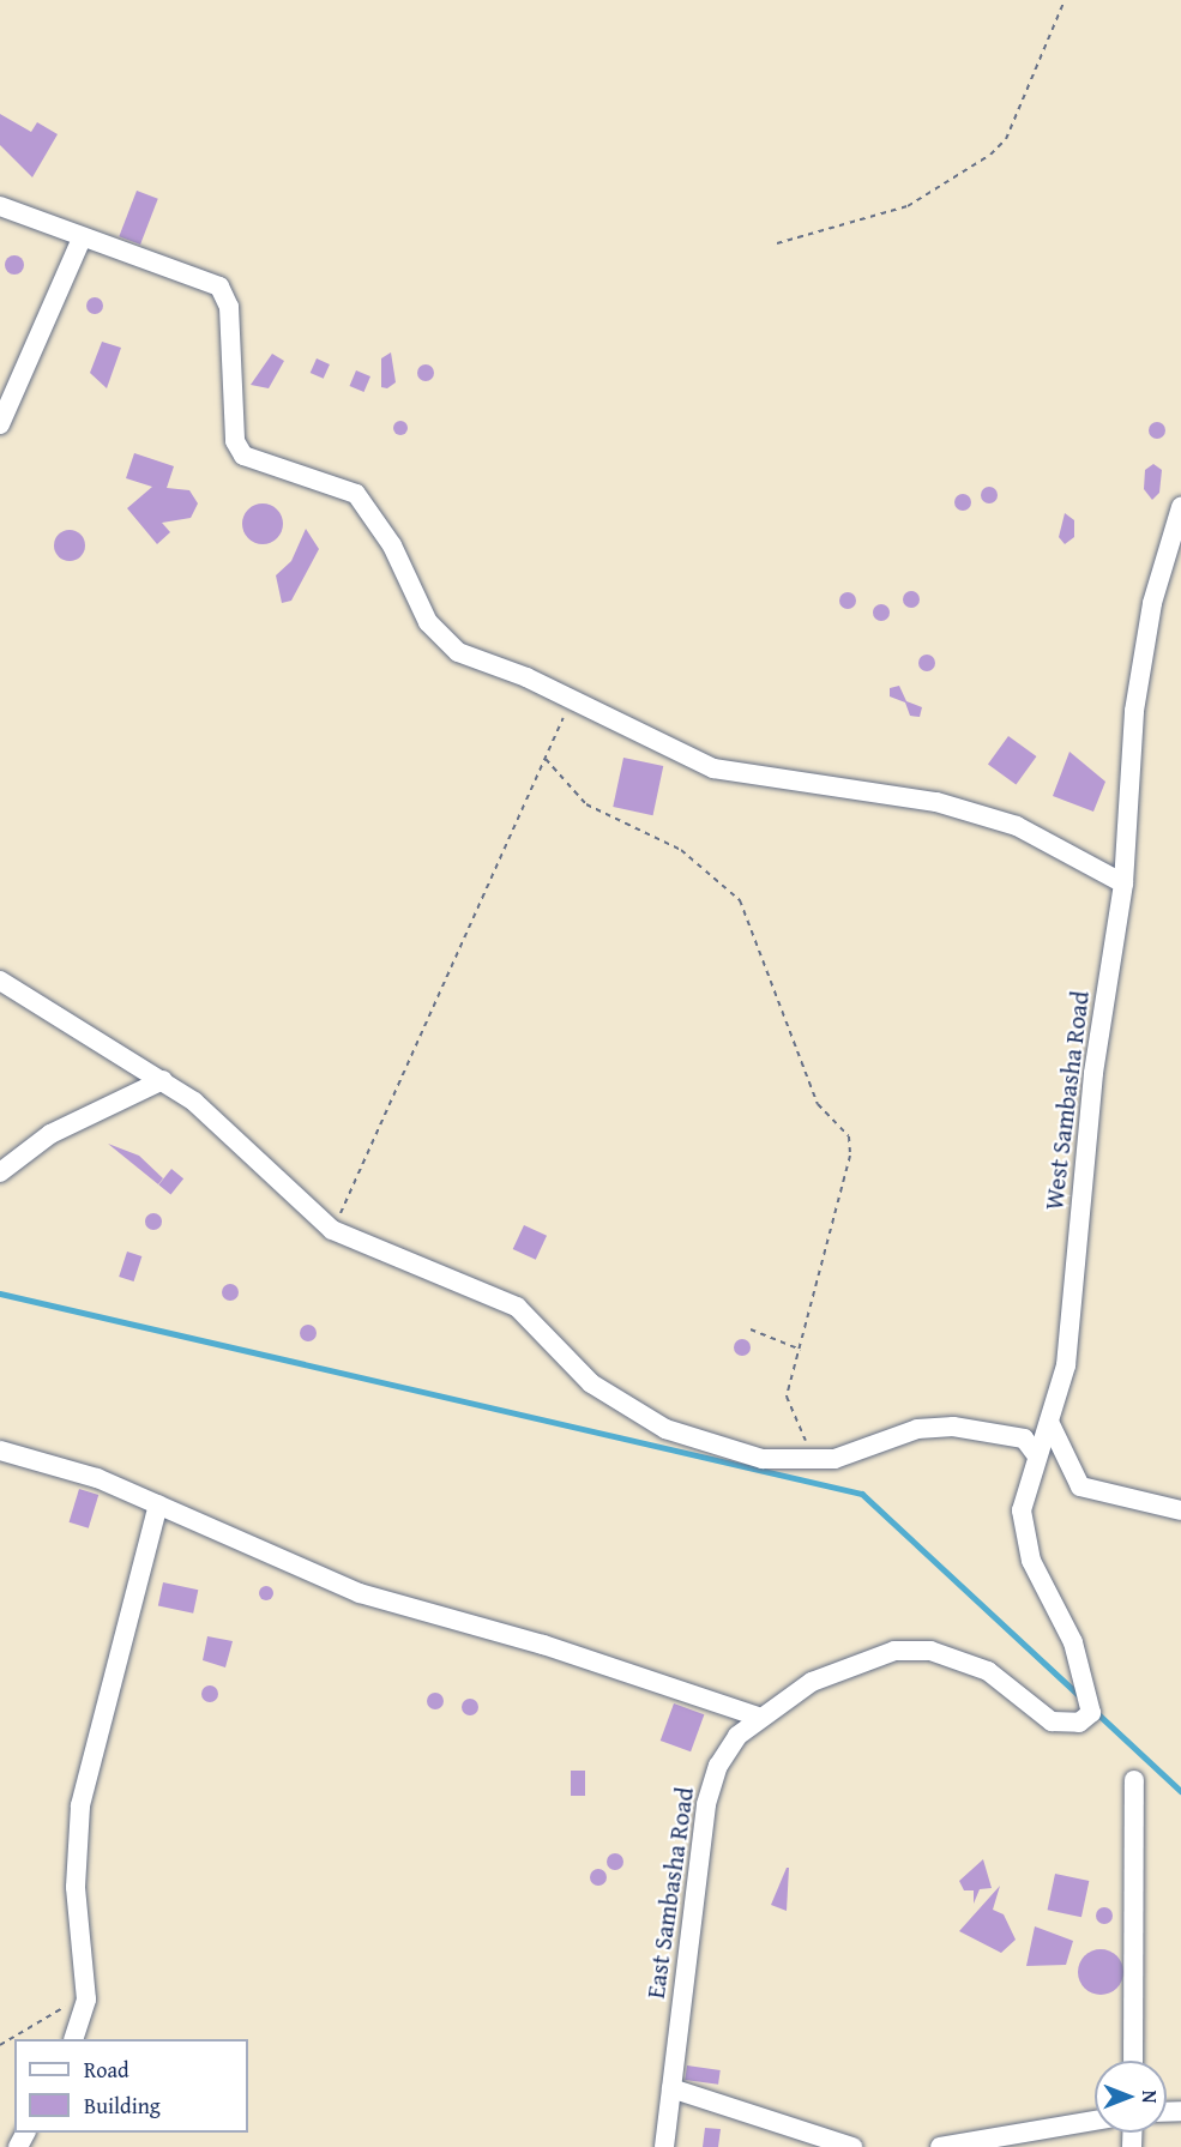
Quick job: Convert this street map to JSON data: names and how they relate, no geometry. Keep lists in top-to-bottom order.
{
  "streets": {
    "street": ["West Sambasha Road", "East Sambasha Road"]
  },
  "crossings": [
    ["West Sambasha Road", "East Sambasha Road"]
  ],
  "legend": ["Road", "Building"],
  "north": "right"
}
